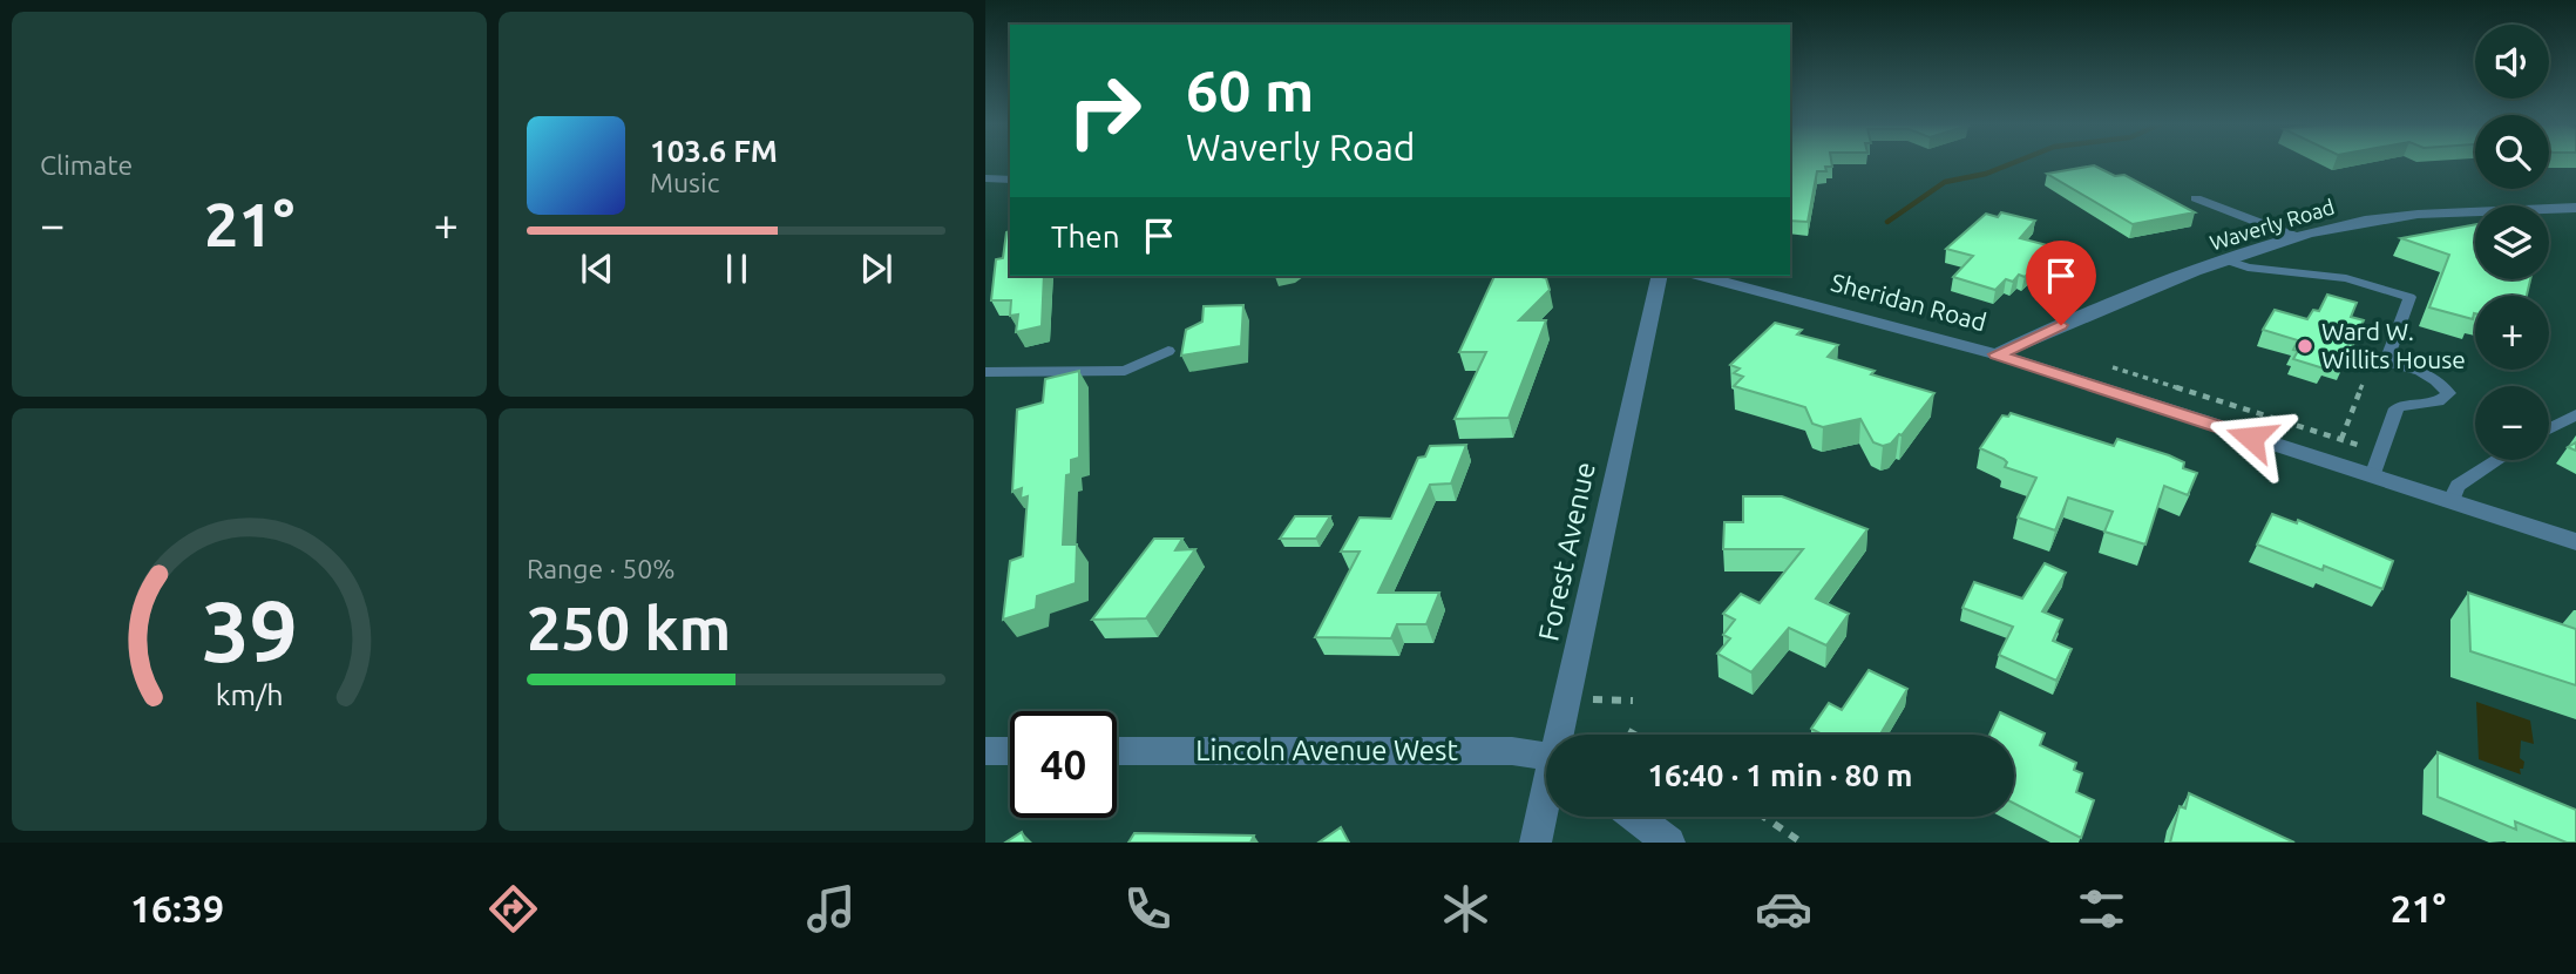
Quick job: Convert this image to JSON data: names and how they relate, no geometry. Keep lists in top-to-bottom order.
{
  "streets": {
    "street": [
      "Waverly Road",
      "Sheridan Road",
      "Forest Avenue",
      "Lincoln Avenue West"
    ]
  },
  "crossings": [
    ["Waverly Road", "Sheridan Road"]
  ],
  "places": ["Ward W. Willits House"],
  "page": {
    "tile": [
      "Climate",
      ["Range · 50%", "250 km"]
    ],
    "map_buttons": ["+", "−"],
    "turn": ["60 m", "Waverly Road"],
    "song": ["103.6 FM", "Music"],
    "heat": ["−", "21°", "+"],
    "then": "Then",
    "limit": "40",
    "trip": "16:40 · 1 min · 80 m",
    "tabs": ["16:39", "21°"],
    "gauge": ["39", "km/h"]
  }
}
